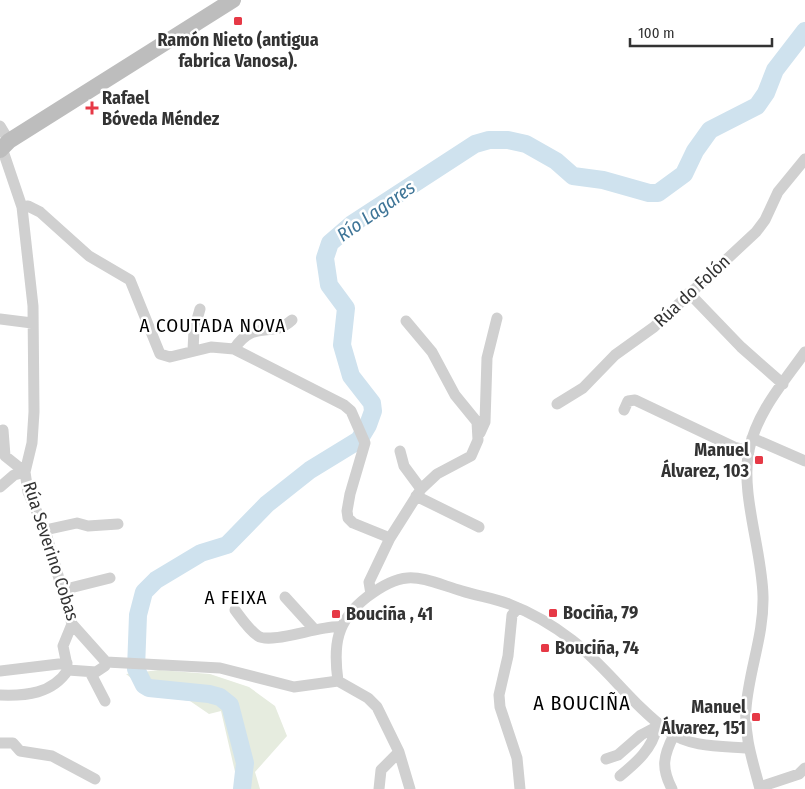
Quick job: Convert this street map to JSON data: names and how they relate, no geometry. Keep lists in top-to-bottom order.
{
  "streets": {
    "street": ["Rúa do Folón", "Rúa Severino Cobas"]
  },
  "districts": ["A COUTADA NOVA", "A FEIXA", "A BOUCIÑA"],
  "water": ["Río Lagares"],
  "places": {
    "transit": [
      "Ramón Nieto (antigua fabrica Vanosa).",
      "Manuel Álvarez, 103",
      "Bociña, 79",
      "Bouciña , 41",
      "Bouciña, 74",
      "Manuel Álvarez, 151"
    ],
    "health": ["Rafael Bóveda Méndez"]
  },
  "scale_bar": "100 m"
}
